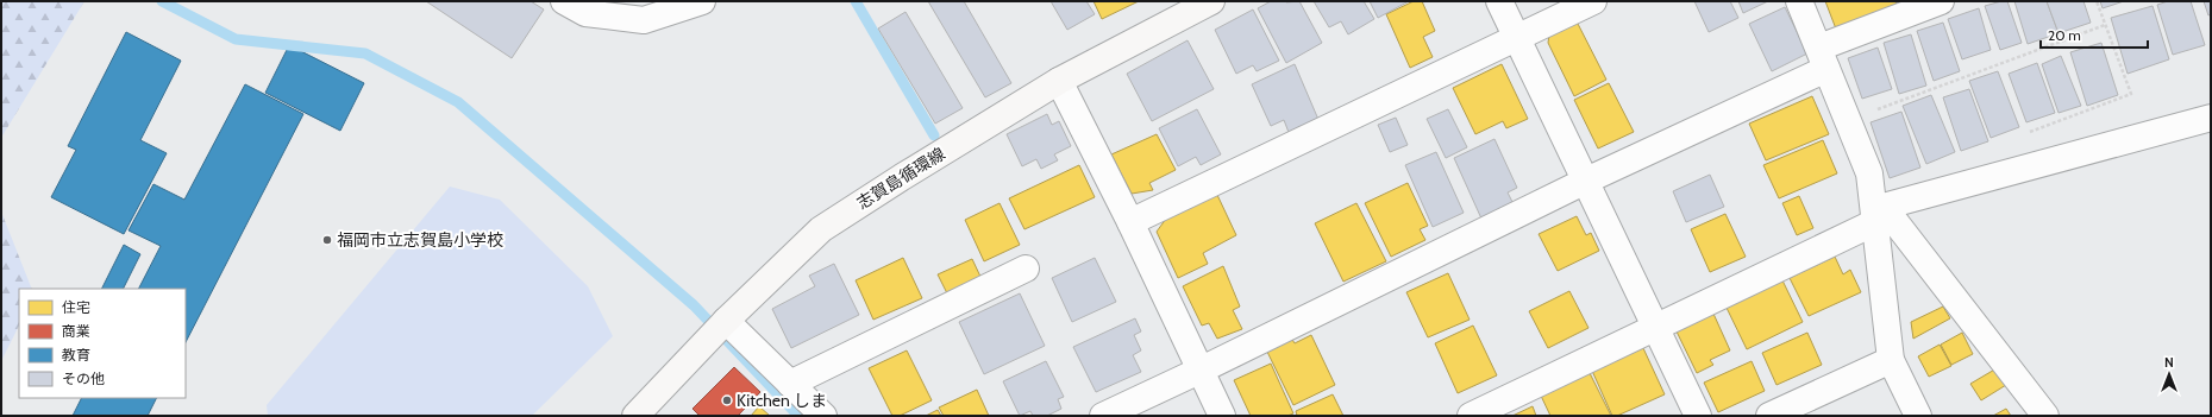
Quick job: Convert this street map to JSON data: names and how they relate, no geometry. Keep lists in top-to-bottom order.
{
  "streets": {
    "main road": ["志賀島循環線"]
  },
  "places": ["福岡市立志賀島小学校", "Kitchen しま"],
  "legend": [
    "住宅",
    "商業",
    "教育",
    "その他"
  ],
  "scale_bar": "20 m",
  "north": "top"
}
